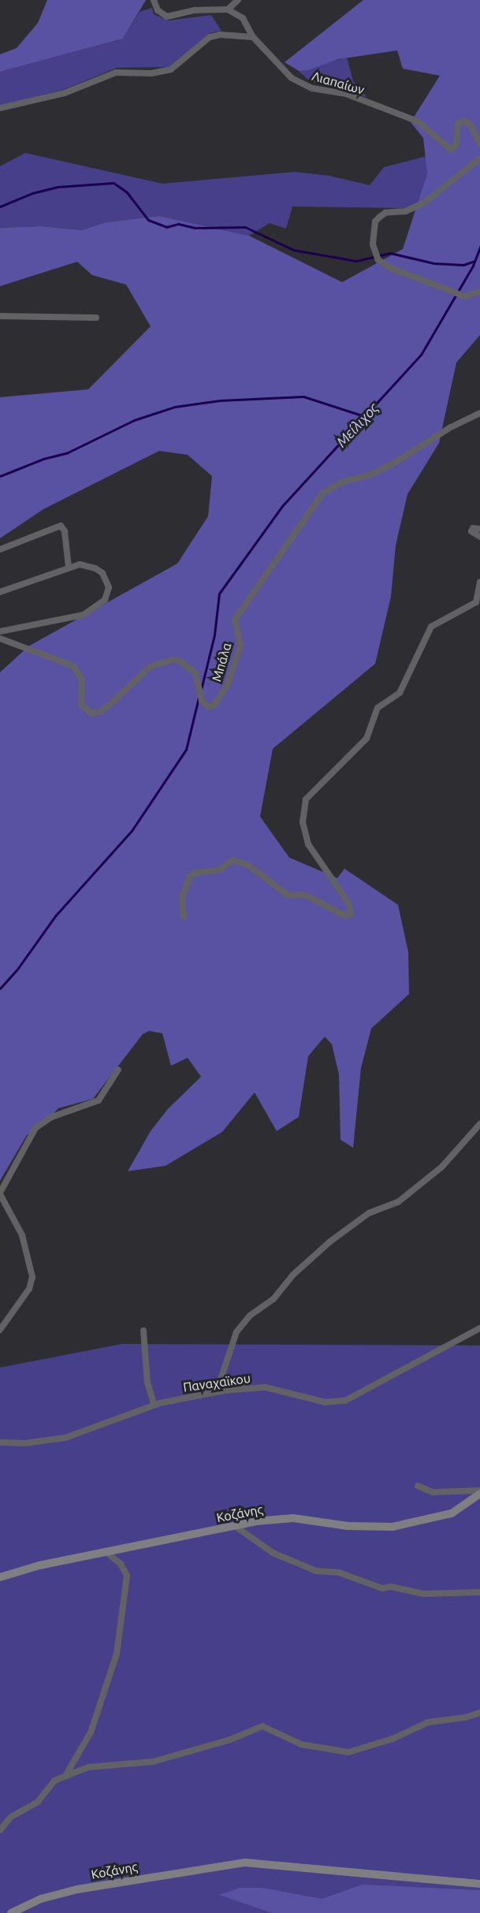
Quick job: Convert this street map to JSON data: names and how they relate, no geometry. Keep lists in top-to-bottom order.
{
  "streets": {
    "street": [
      "Λιαπαίων",
      "Μπάλα",
      "Παναχαϊκου",
      "Κοζάνης"
    ]
  },
  "water": ["Μείλιχος"]
}
